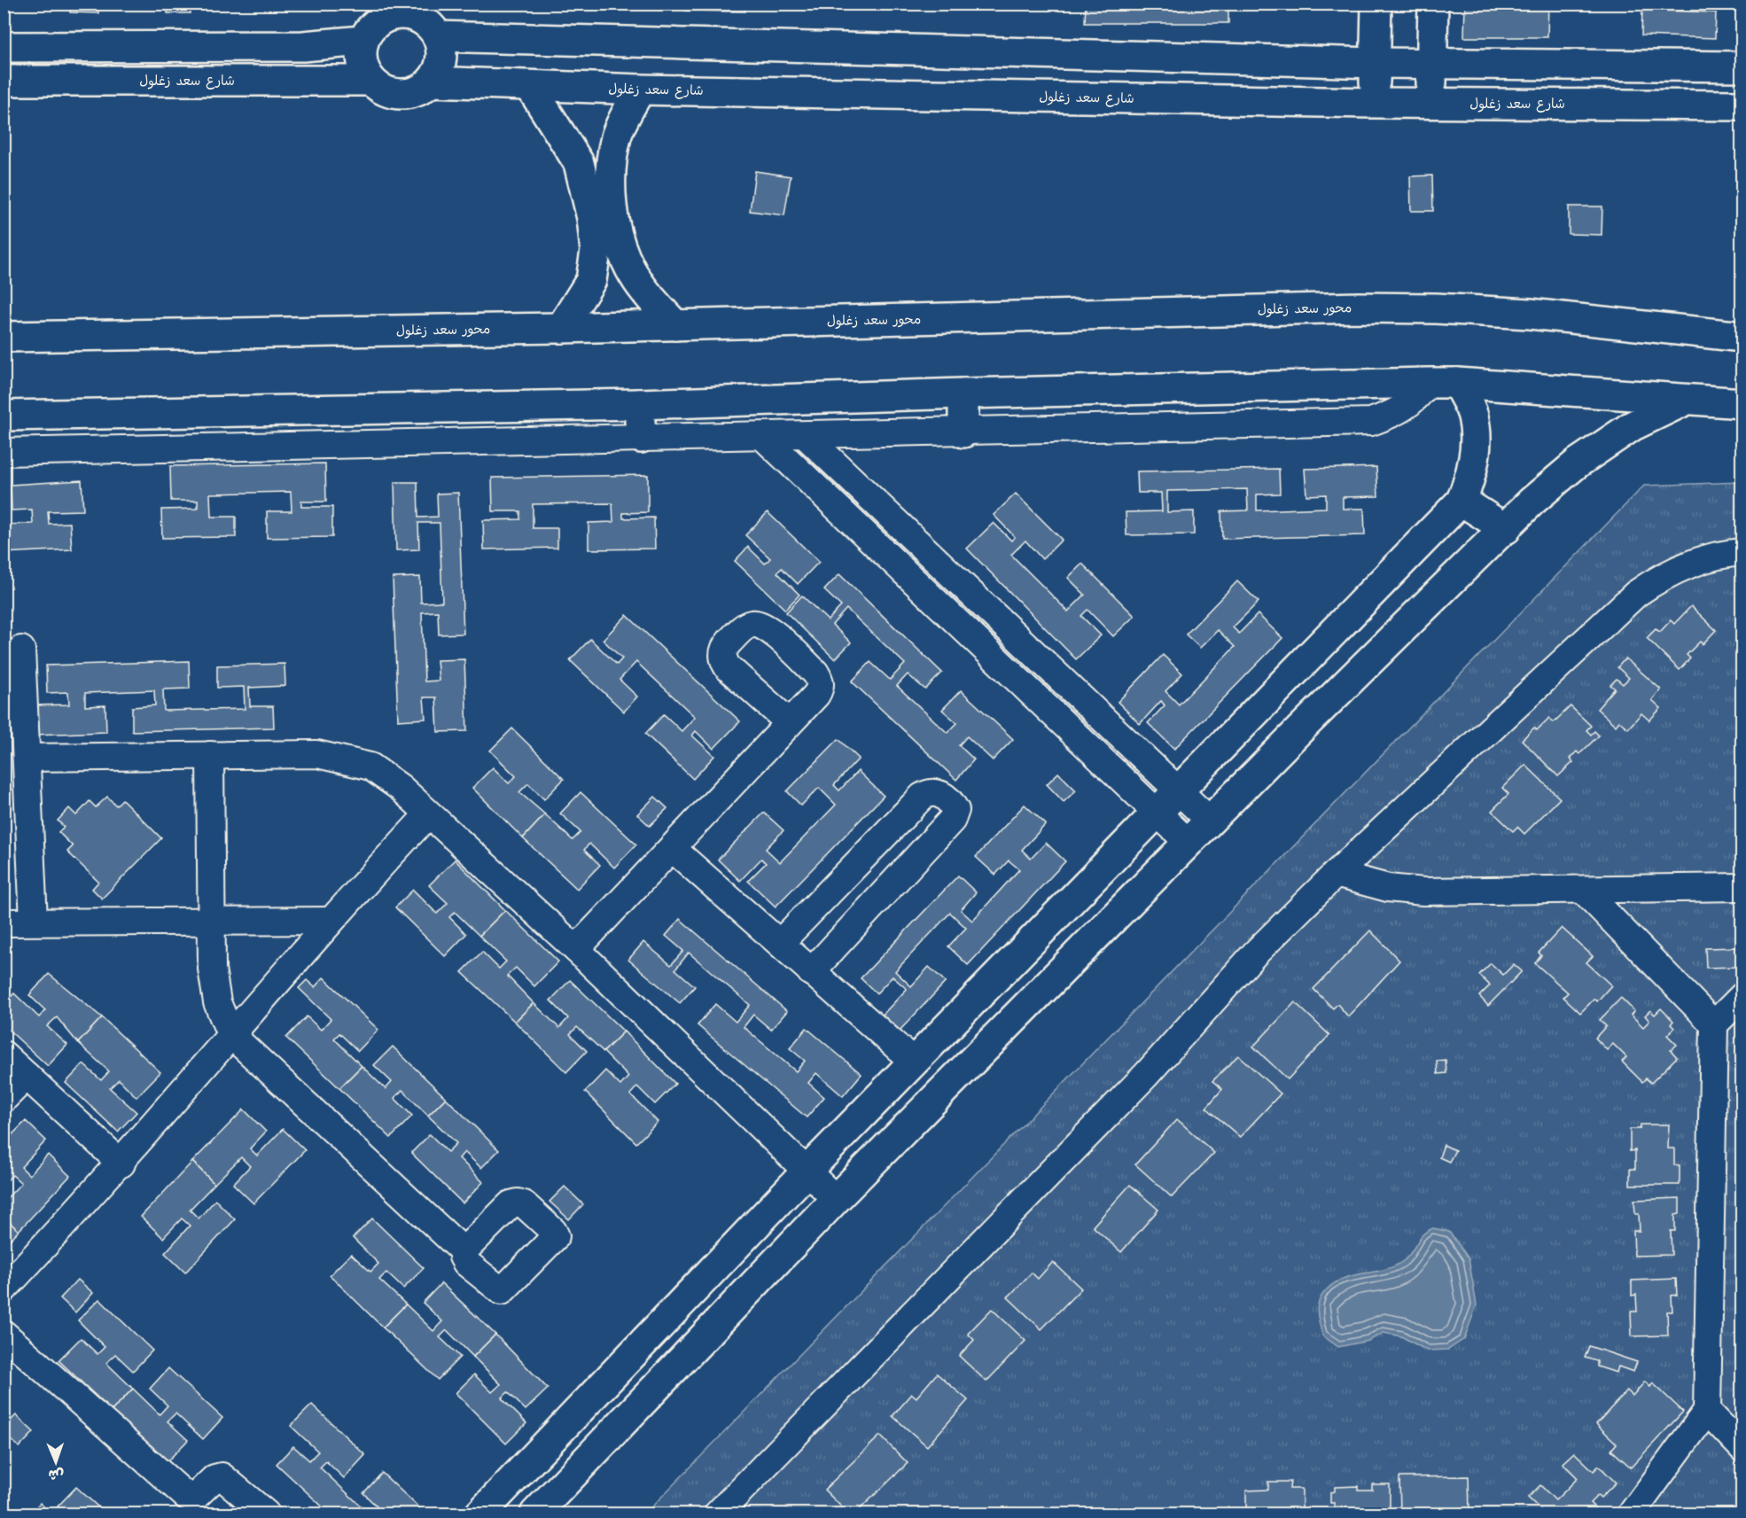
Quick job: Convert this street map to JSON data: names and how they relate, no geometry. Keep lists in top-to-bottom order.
{
  "streets": {
    "street": ["شارع سعد زغلول", "محور سعد زغلول"]
  },
  "north": "bottom"
}
